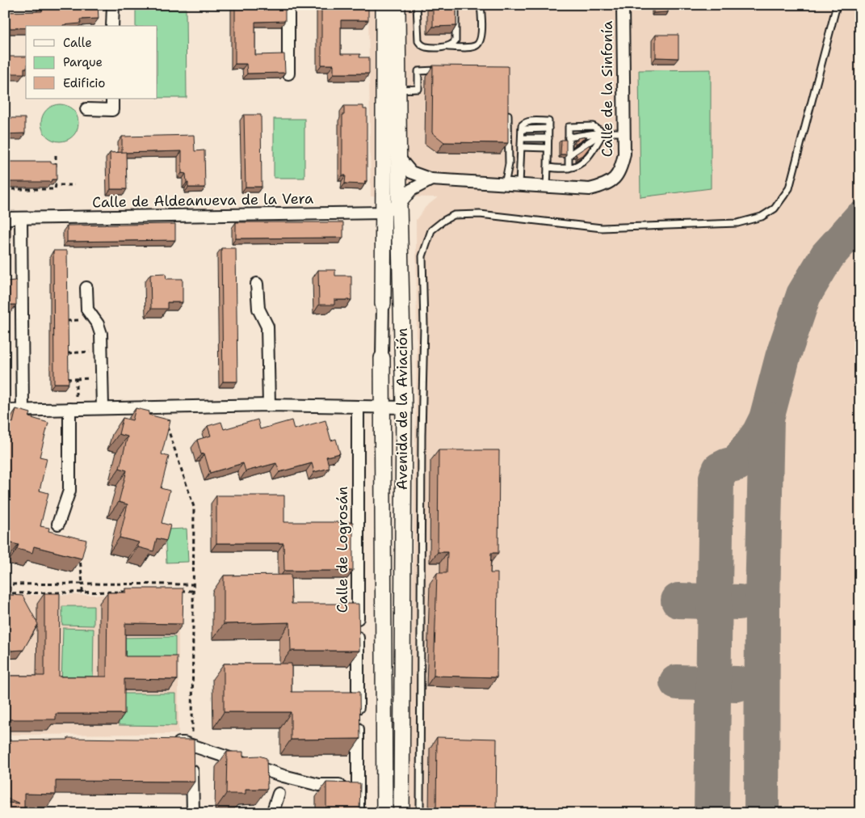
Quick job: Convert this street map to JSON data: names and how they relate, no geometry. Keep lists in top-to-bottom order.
{
  "streets": {
    "main road": ["Avenida de la Aviación"],
    "street": ["Calle de la Sinfonía", "Calle de Aldeanueva de la Vera", "Calle de Logrosán"]
  },
  "crossings": [
    ["Calle de la Sinfonía", "Avenida de la Aviación"],
    ["Calle de Aldeanueva de la Vera", "Avenida de la Aviación"]
  ],
  "legend": ["Calle", "Parque", "Edificio"]
}
